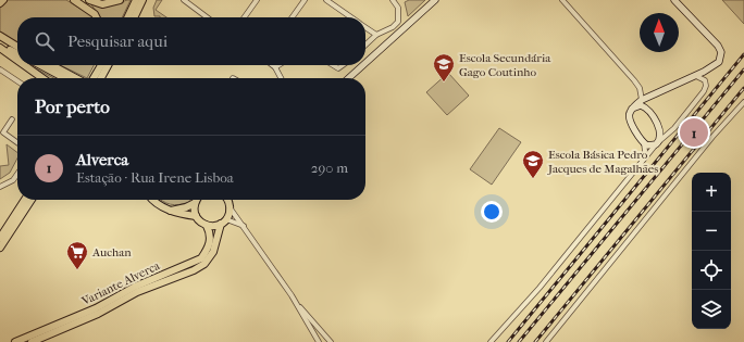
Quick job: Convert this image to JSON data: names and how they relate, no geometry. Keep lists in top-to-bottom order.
{
  "streets": {
    "main road": ["Variante Alverca"]
  },
  "places": {
    "school or university": ["Escola Secundária Gago Coutinho", "Escola Básica Pedro Jacques de Magalhães"],
    "supermarket": ["Auchan"]
  },
  "north": "top",
  "page": {
    "search": "Pesquisar aqui",
    "heading": "Por perto",
    "pins": "1",
    "list": [
      {
        "mark": "1",
        "name": "Alverca",
        "note": "Estação · Rua Irene Lisboa",
        "value": "290 m"
      }
    ],
    "map_buttons": ["+", "−"]
  }
}
